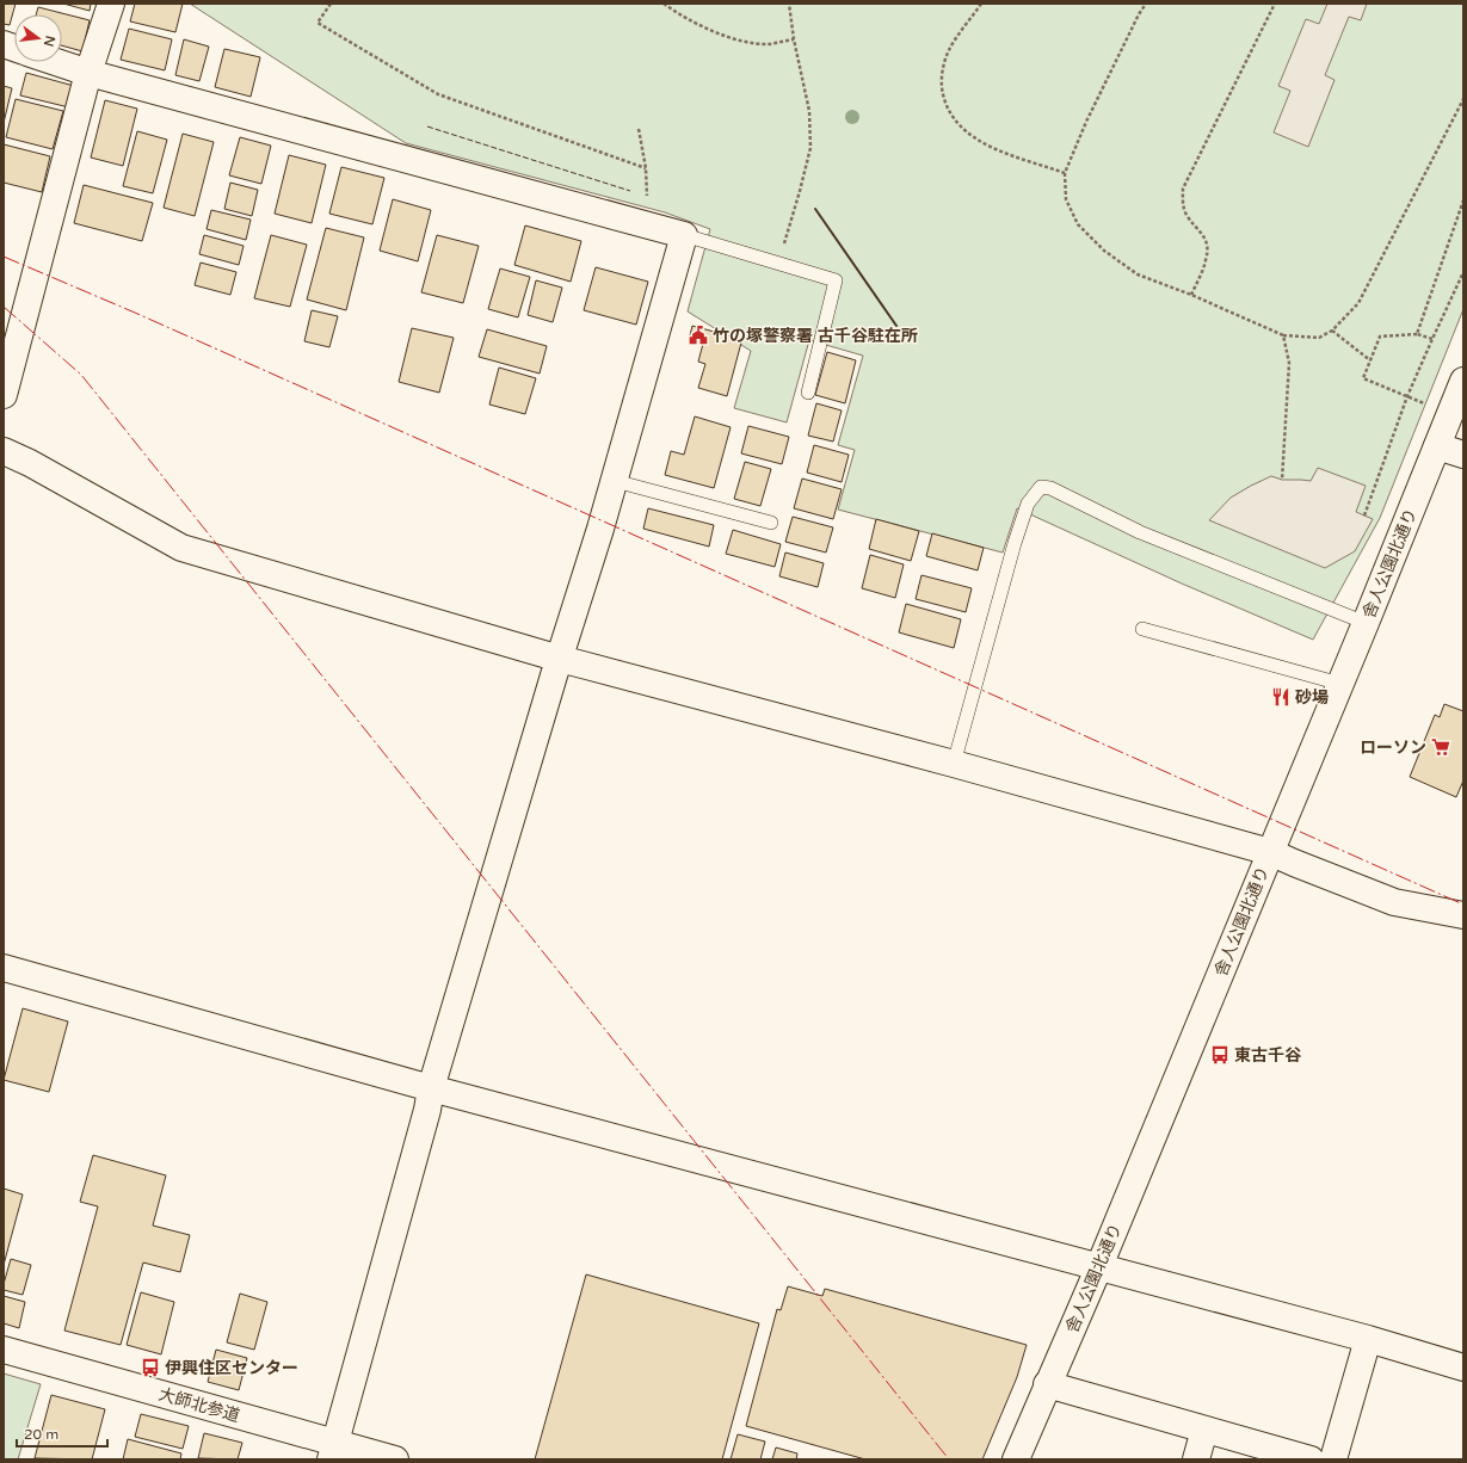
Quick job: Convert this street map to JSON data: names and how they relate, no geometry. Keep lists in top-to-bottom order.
{
  "streets": {
    "street": ["舎人公園北通り", "大師北参道"]
  },
  "places": {
    "public building": ["竹の塚警察署 古千谷駐在所"],
    "restaurant": ["砂場"],
    "supermarket": ["ローソン"],
    "bus stop": ["東古千谷", "伊興住区センター"]
  },
  "scale_bar": "20 m",
  "north": "right"
}
